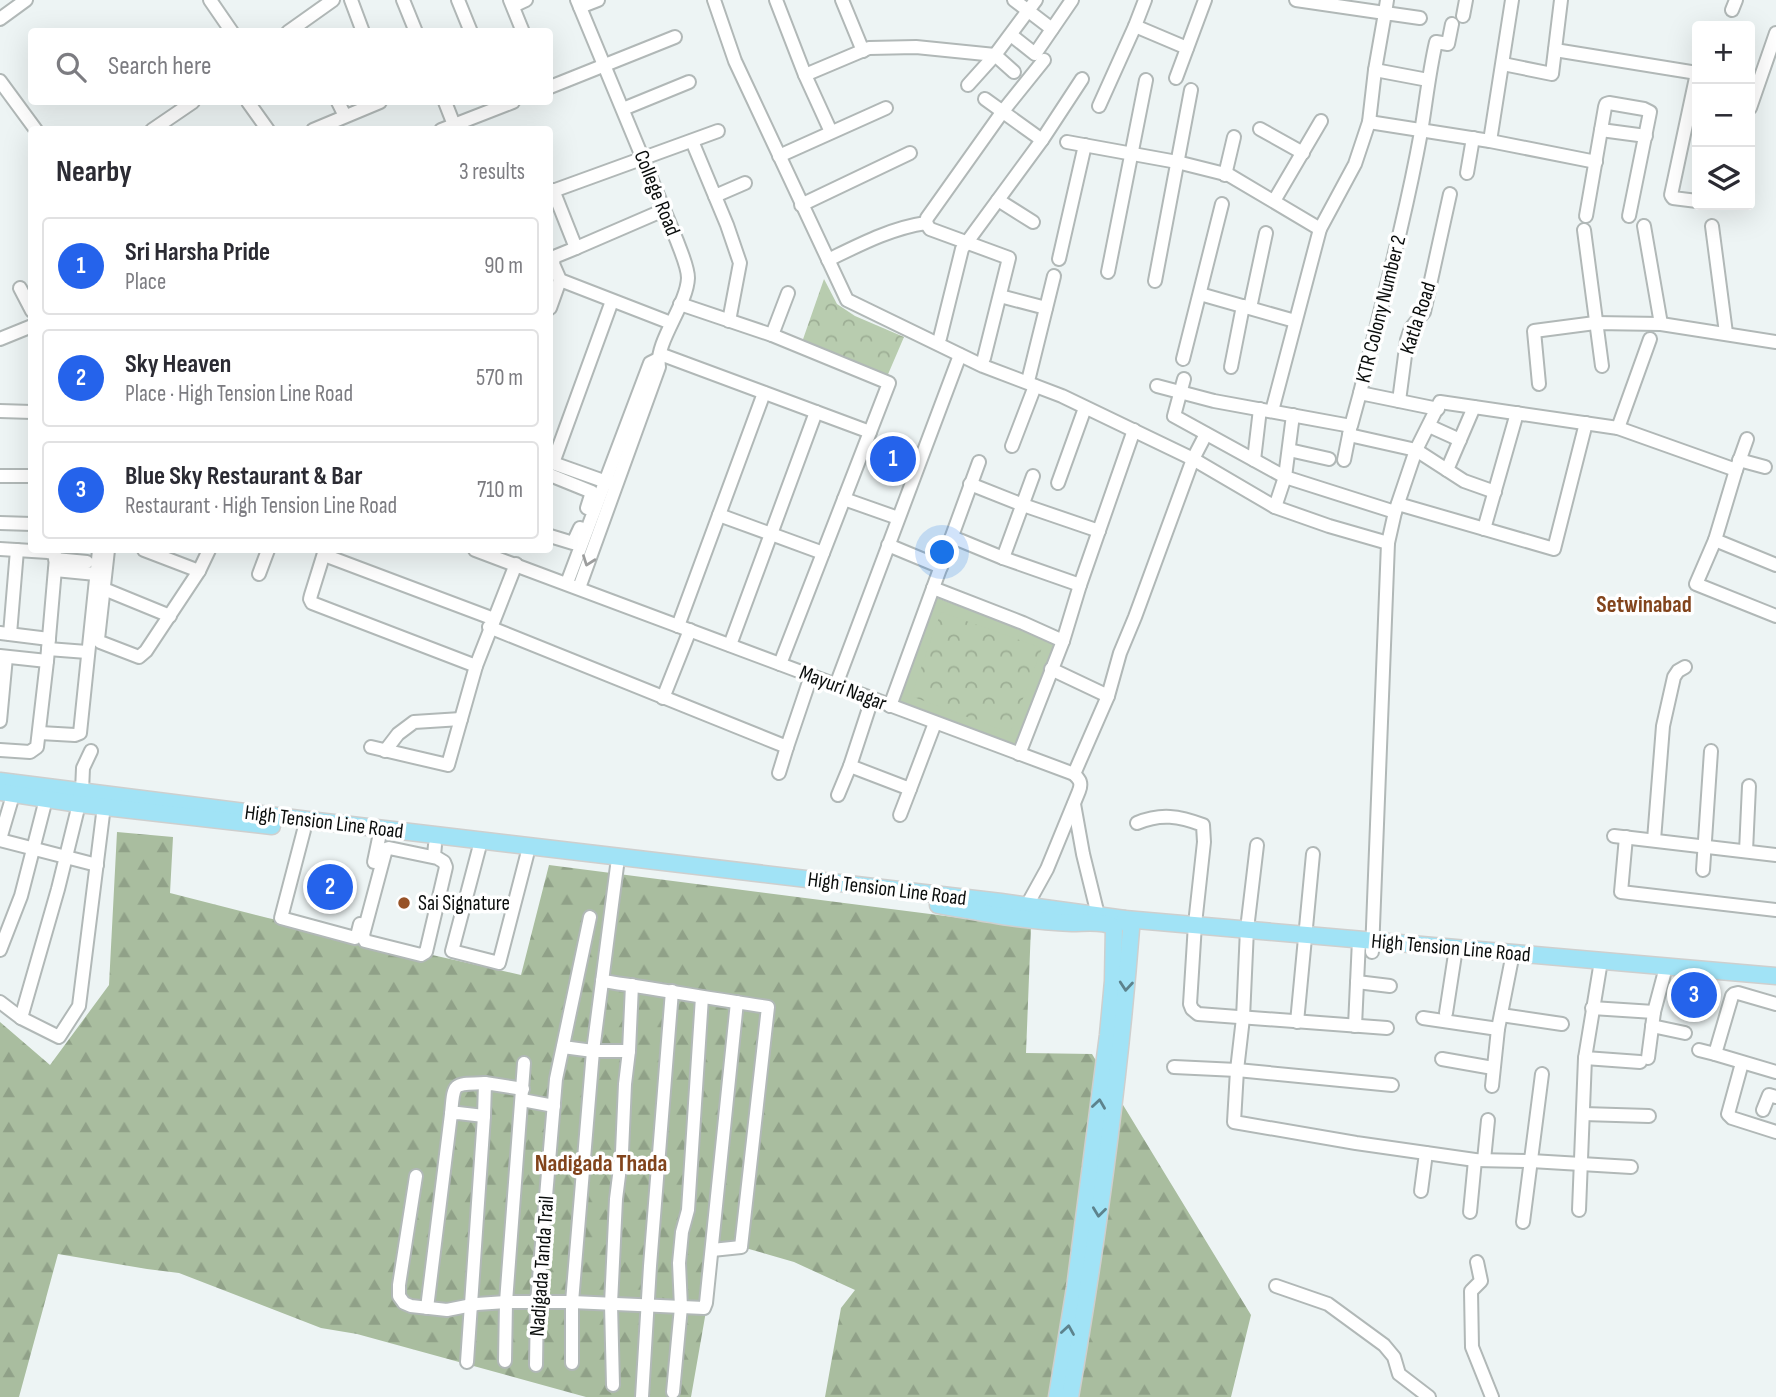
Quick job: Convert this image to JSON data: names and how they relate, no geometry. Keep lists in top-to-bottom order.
{
  "streets": {
    "main road": ["High Tension Line Road"],
    "street": [
      "College Road",
      "KTR Colony Number 2",
      "Katla Road",
      "Mayuri Nagar",
      "Nadigada Tanda Trail"
    ]
  },
  "districts": ["Setwinabad", "Nadigada Thada"],
  "places": ["Sai Signature"],
  "page": {
    "map_buttons": ["+", "−"],
    "search": "Search here",
    "heading": ["Nearby", "3 results"],
    "list": [
      {
        "mark": "1",
        "name": "Sri Harsha Pride",
        "note": "Place",
        "value": "90 m"
      },
      {
        "mark": "2",
        "name": "Sky Heaven",
        "note": "Place · High Tension Line Road",
        "value": "570 m"
      },
      {
        "mark": "3",
        "name": "Blue Sky Restaurant & Bar",
        "note": "Restaurant · High Tension Line Road",
        "value": "710 m"
      }
    ],
    "pins": ["1", "2", "3"]
  }
}
